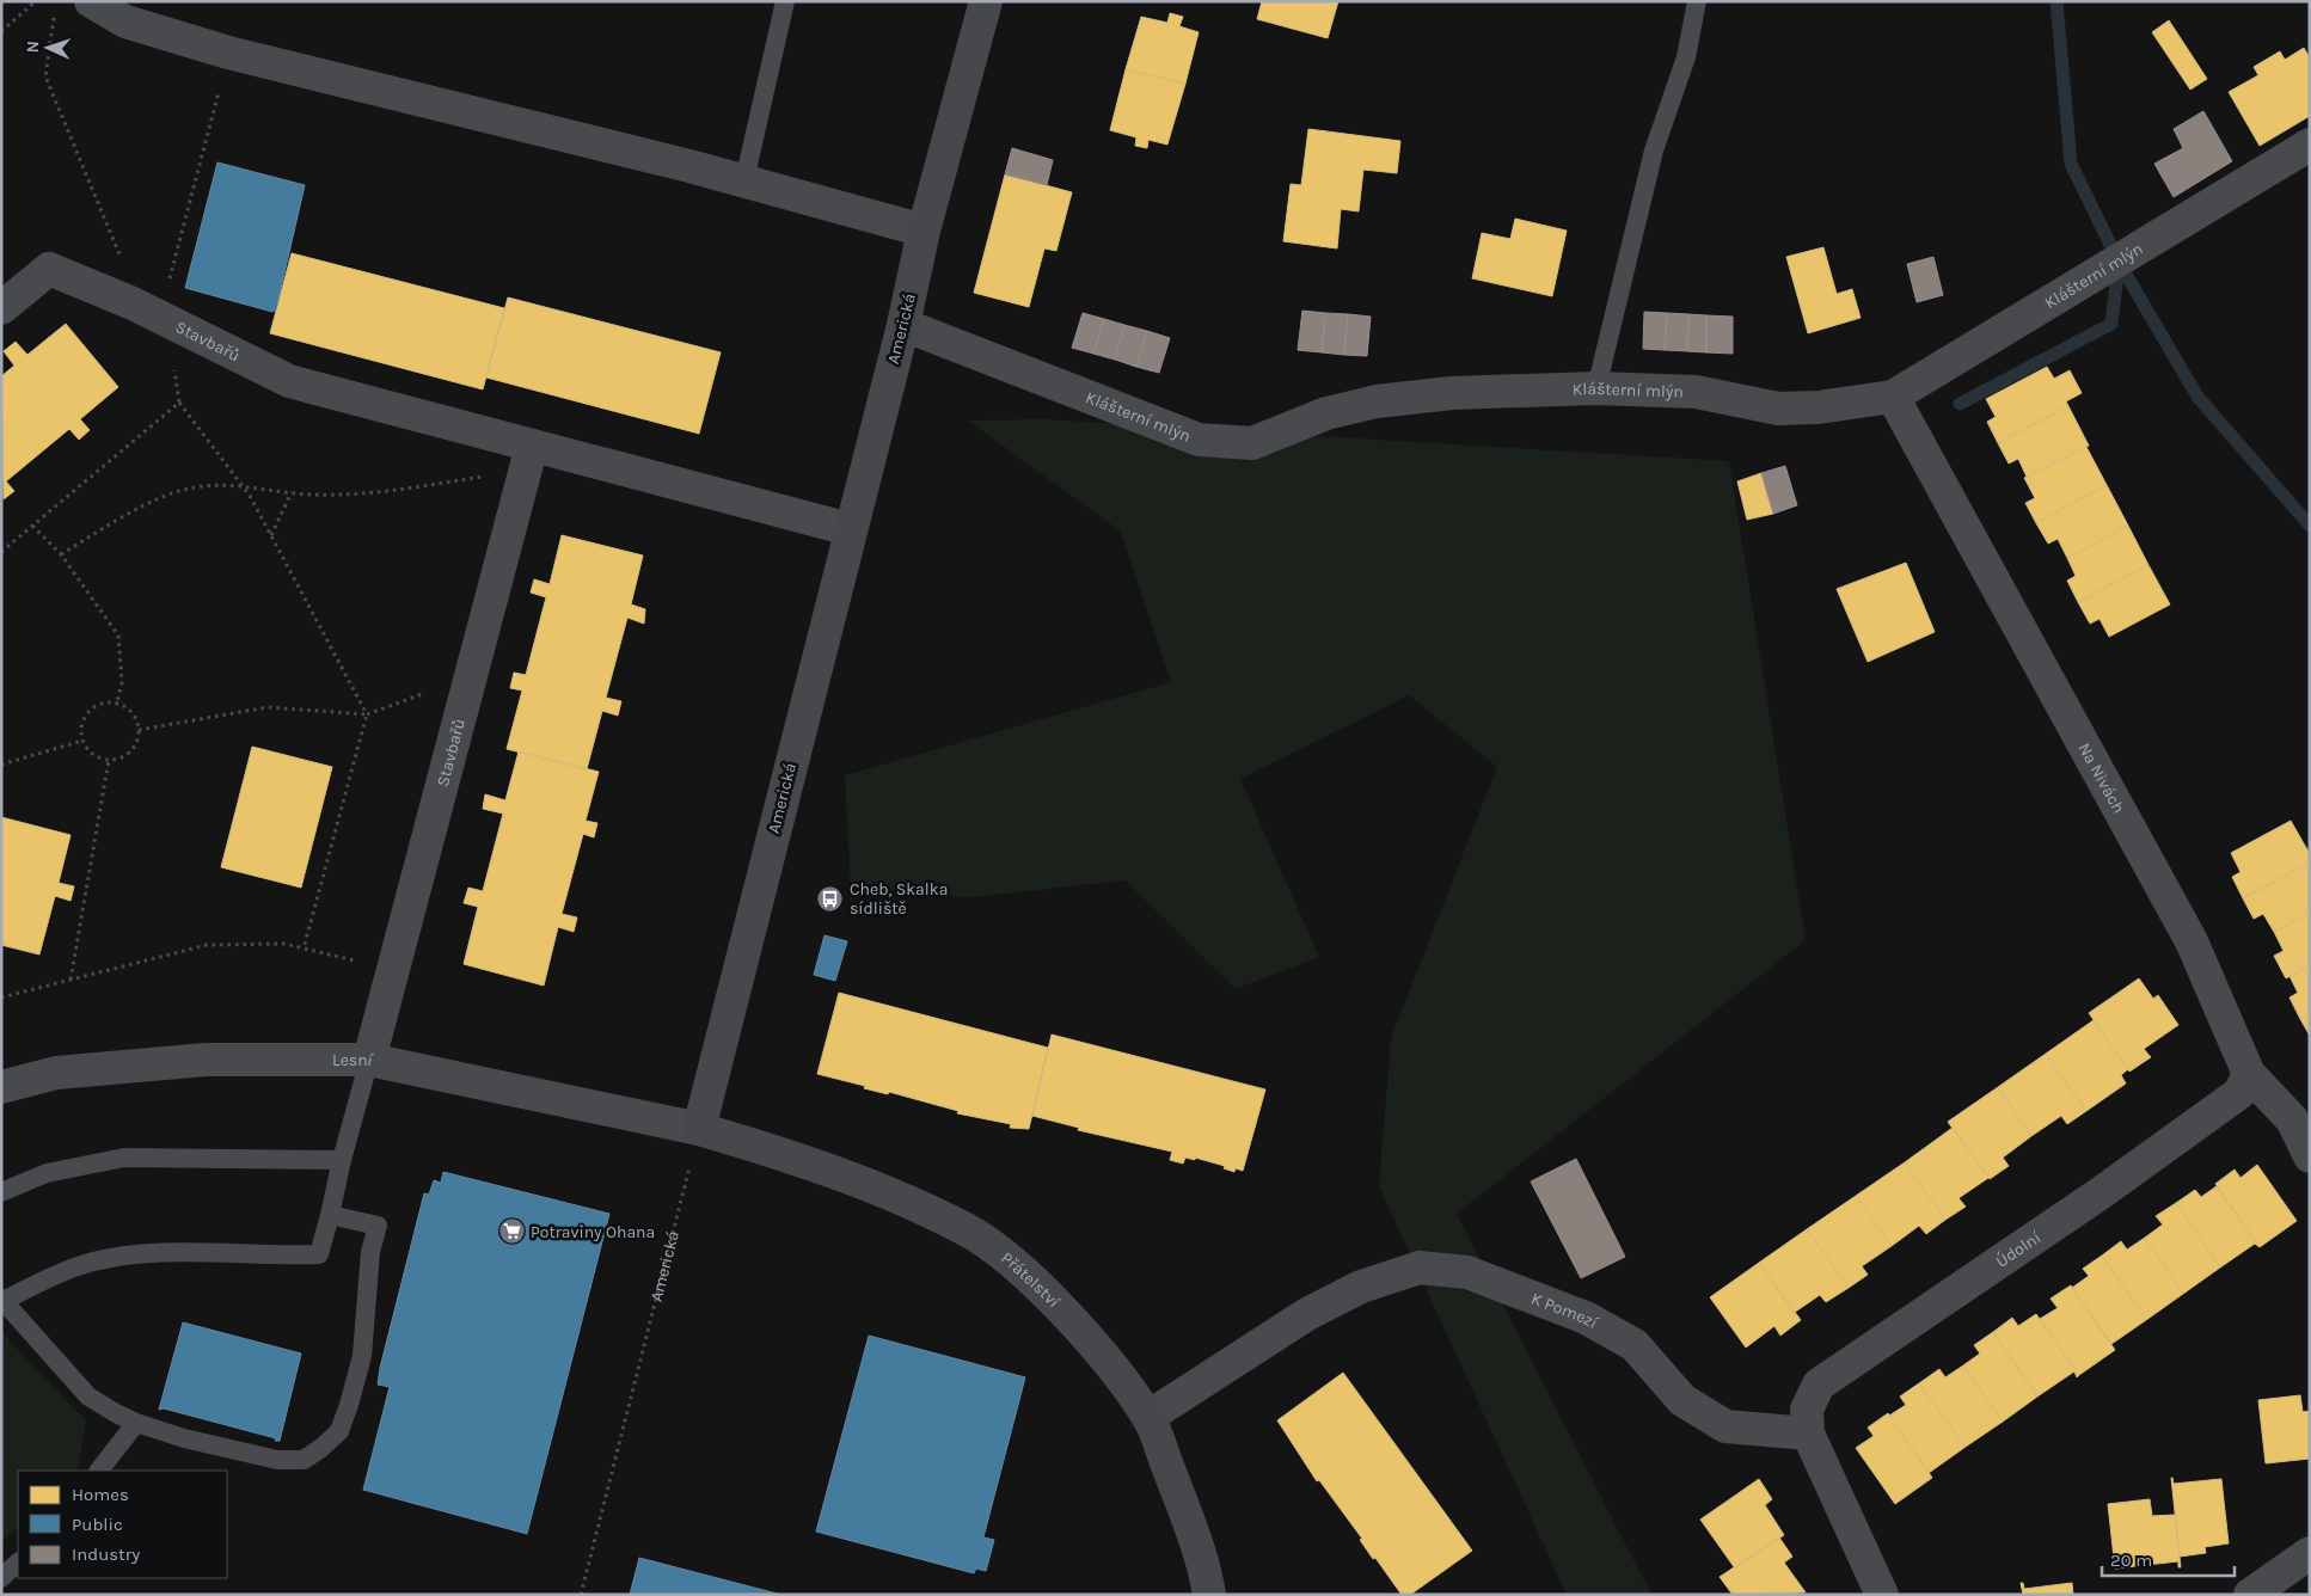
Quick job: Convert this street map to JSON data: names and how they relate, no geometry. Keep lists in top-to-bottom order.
{
  "streets": {
    "street": [
      "Klášterní mlýn",
      "Americká",
      "Stavbařů",
      "Na Nivách",
      "Lesní",
      "Údolní",
      "Přátelství",
      "K Pomezí"
    ]
  },
  "crossings": [
    ["Klášterní mlýn", "Americká"],
    ["Klášterní mlýn", "Na Nivách"],
    ["Americká", "Stavbařů"],
    ["Americká", "Lesní"],
    ["Americká", "Přátelství"],
    ["Stavbařů", "Lesní"],
    ["Na Nivách", "Údolní"],
    ["Lesní", "Přátelství"],
    ["Údolní", "K Pomezí"],
    ["Přátelství", "K Pomezí"]
  ],
  "places": {
    "bus stop": ["Cheb, Skalka sídliště"],
    "supermarket": ["Potraviny Ohana"]
  },
  "legend": ["Homes", "Public", "Industry"],
  "scale_bar": "20 m",
  "north": "left"
}
